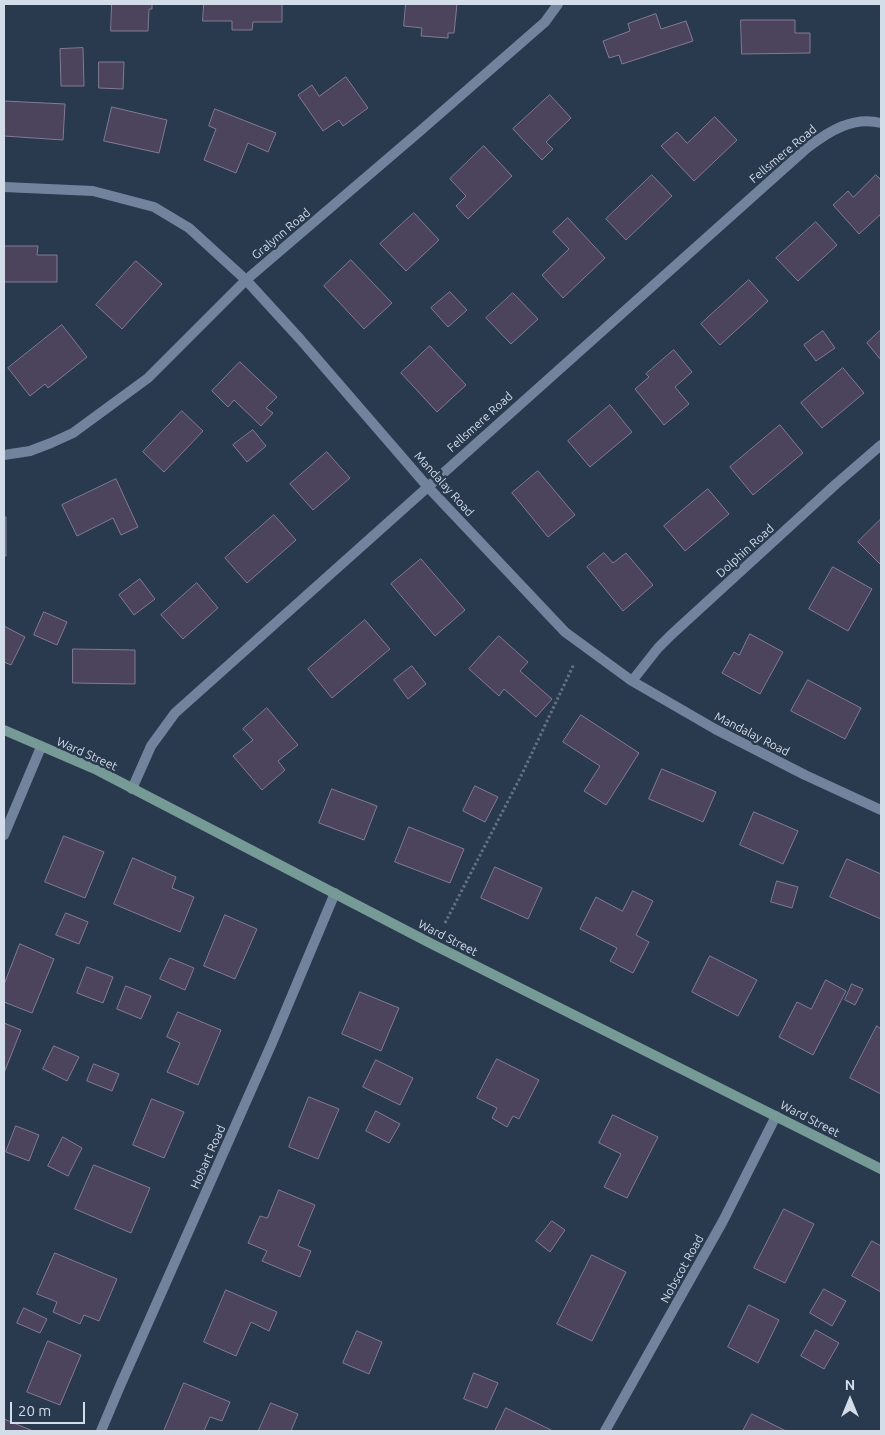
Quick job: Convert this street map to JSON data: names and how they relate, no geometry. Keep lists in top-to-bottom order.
{
  "streets": {
    "street": [
      "Fellsmere Road",
      "Gralynn Road",
      "Mandalay Road",
      "Dolphin Road",
      "Ward Street",
      "Hobart Road",
      "Nobscot Road"
    ]
  },
  "crossings": [
    ["Fellsmere Road", "Mandalay Road"],
    ["Fellsmere Road", "Ward Street"],
    ["Gralynn Road", "Mandalay Road"],
    ["Mandalay Road", "Dolphin Road"],
    ["Ward Street", "Hobart Road"],
    ["Ward Street", "Nobscot Road"]
  ],
  "scale_bar": "20 m",
  "north": "top"
}
